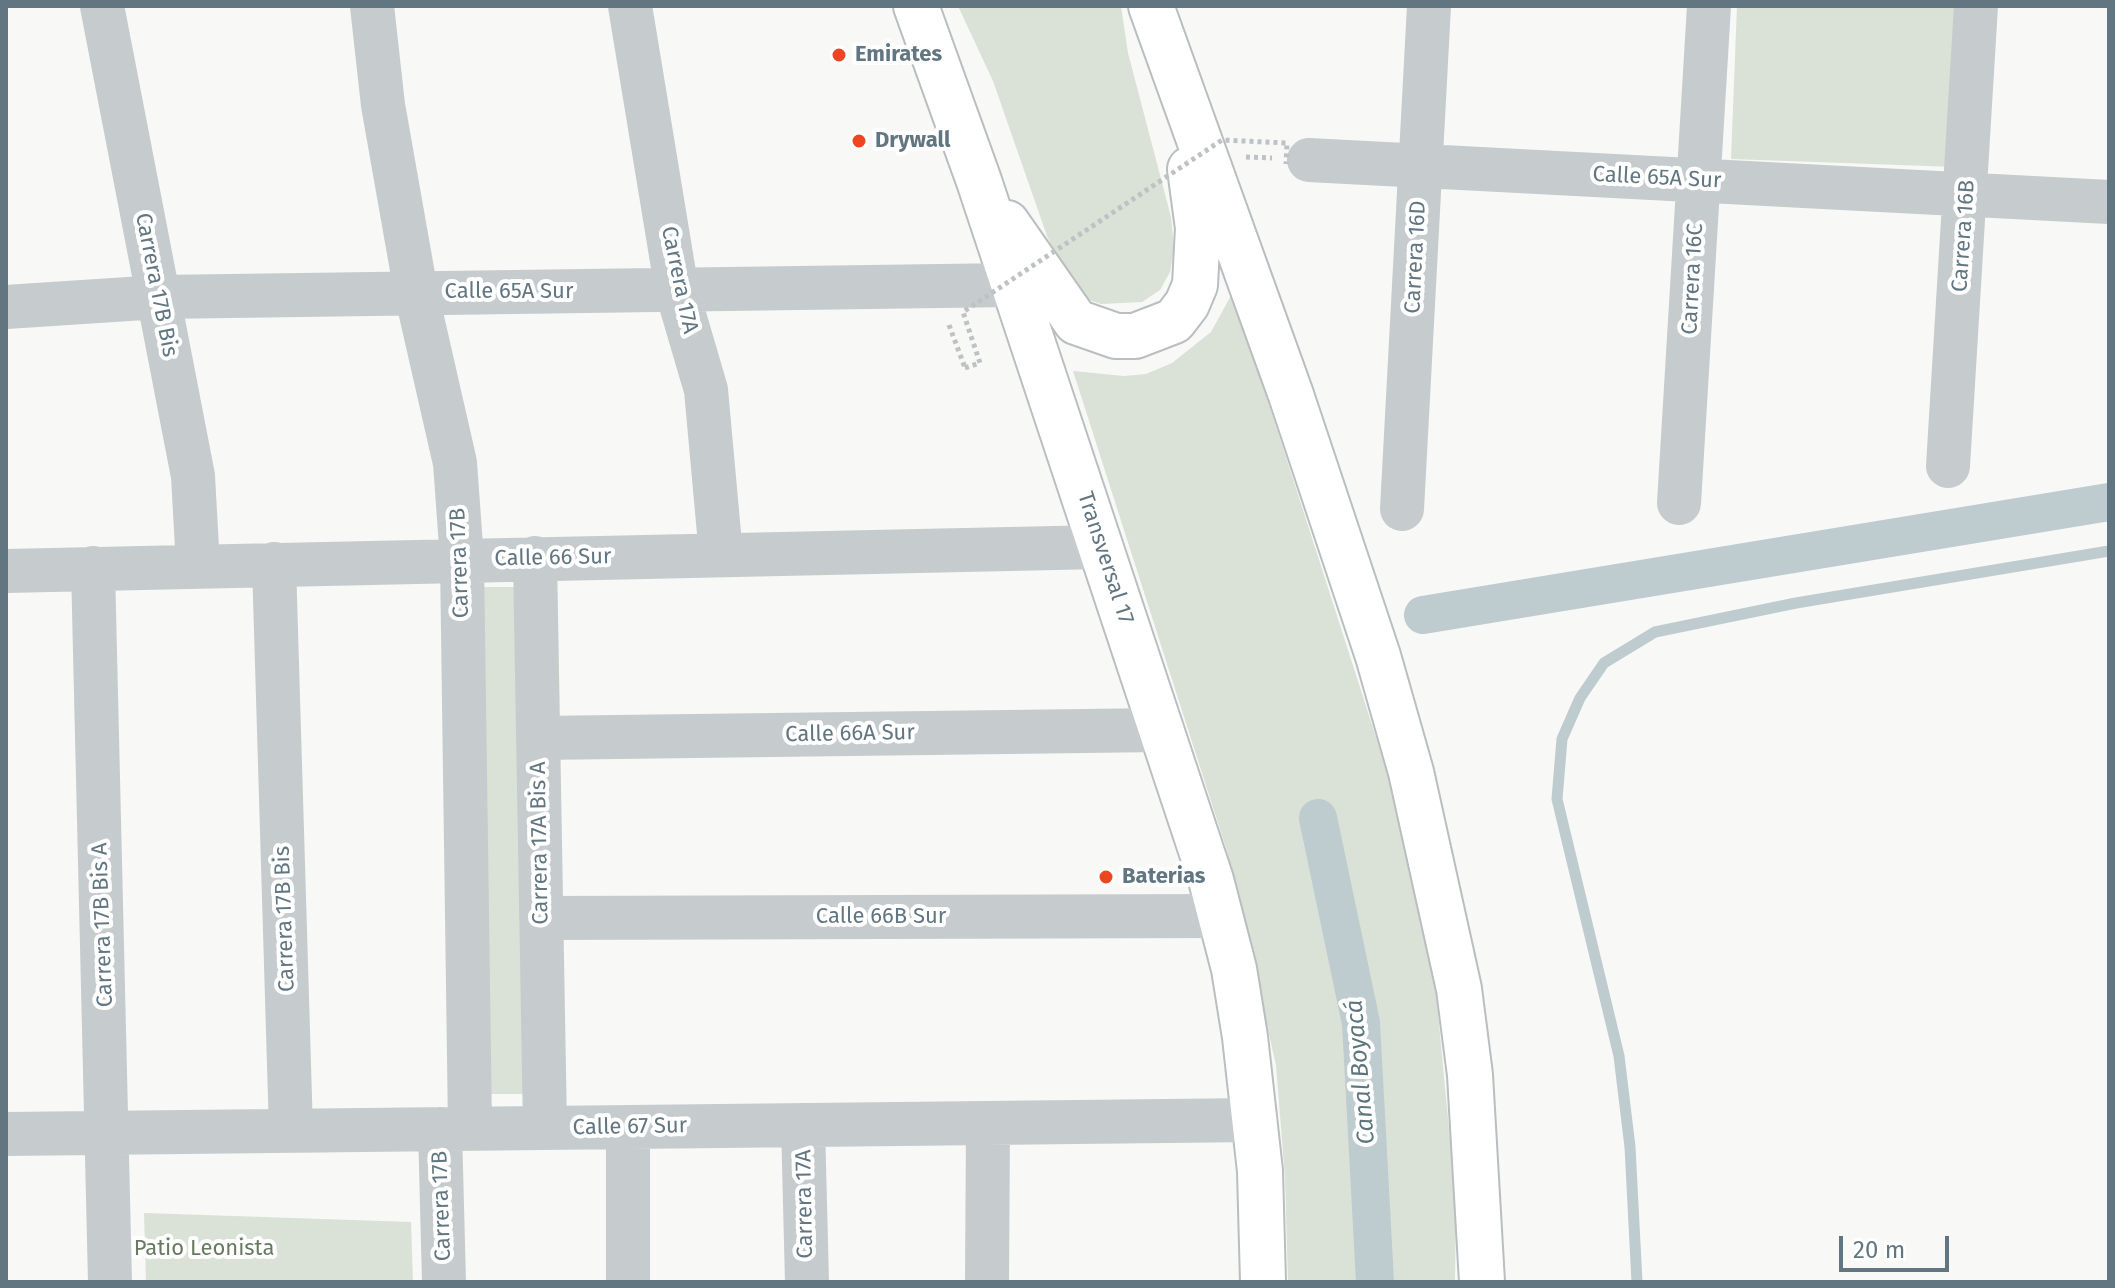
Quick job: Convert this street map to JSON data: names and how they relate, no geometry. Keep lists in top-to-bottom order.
{
  "streets": {
    "highway": ["Transversal 17"],
    "street": [
      "Calle 65A Sur",
      "Carrera 16B",
      "Carrera 16D",
      "Carrera 16C",
      "Carrera 17A",
      "Carrera 17B Bis",
      "Calle 66 Sur",
      "Carrera 17B",
      "Calle 66A Sur",
      "Carrera 17A Bis A",
      "Calle 66B Sur",
      "Carrera 17B Bis A",
      "Calle 67 Sur"
    ]
  },
  "crossings": [
    ["Calle 65A Sur", "Carrera 16B"],
    ["Calle 65A Sur", "Carrera 16D"],
    ["Calle 65A Sur", "Carrera 16C"],
    ["Calle 65A Sur", "Carrera 17A"],
    ["Calle 65A Sur", "Carrera 17B Bis"],
    ["Calle 65A Sur", "Transversal 17"],
    ["Calle 65A Sur", "Carrera 17B"],
    ["Carrera 17A", "Calle 66 Sur"],
    ["Carrera 17A", "Calle 67 Sur"],
    ["Carrera 17B Bis", "Calle 66 Sur"],
    ["Carrera 17B Bis", "Calle 67 Sur"],
    ["Calle 66 Sur", "Transversal 17"],
    ["Calle 66 Sur", "Carrera 17B"],
    ["Calle 66 Sur", "Carrera 17A Bis A"],
    ["Calle 66 Sur", "Carrera 17B Bis A"],
    ["Transversal 17", "Calle 66A Sur"],
    ["Transversal 17", "Calle 66B Sur"],
    ["Transversal 17", "Calle 67 Sur"],
    ["Carrera 17B", "Calle 67 Sur"],
    ["Calle 66A Sur", "Carrera 17A Bis A"],
    ["Carrera 17A Bis A", "Calle 66B Sur"],
    ["Carrera 17A Bis A", "Calle 67 Sur"],
    ["Carrera 17B Bis A", "Calle 67 Sur"]
  ],
  "water": ["Canal Boyacá"],
  "parks": ["Patio Leonista"],
  "places": ["Emirates", "Drywall", "Baterias"],
  "scale_bar": "20 m"
}
